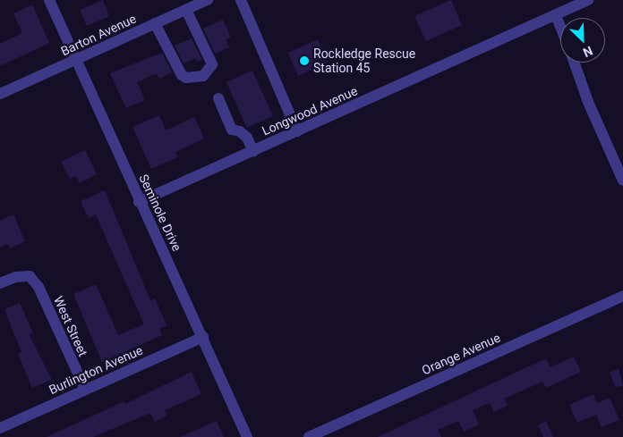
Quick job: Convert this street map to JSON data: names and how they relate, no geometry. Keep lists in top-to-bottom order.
{
  "streets": {
    "street": [
      "Barton Avenue",
      "Longwood Avenue",
      "Seminole Drive",
      "West Street",
      "Orange Avenue",
      "Burlington Avenue"
    ]
  },
  "crossings": [
    ["Barton Avenue", "Seminole Drive"],
    ["Longwood Avenue", "Seminole Drive"],
    ["Seminole Drive", "Burlington Avenue"],
    ["West Street", "Burlington Avenue"]
  ],
  "places": ["Rockledge Rescue Station 45"],
  "north": "bottom right"
}
